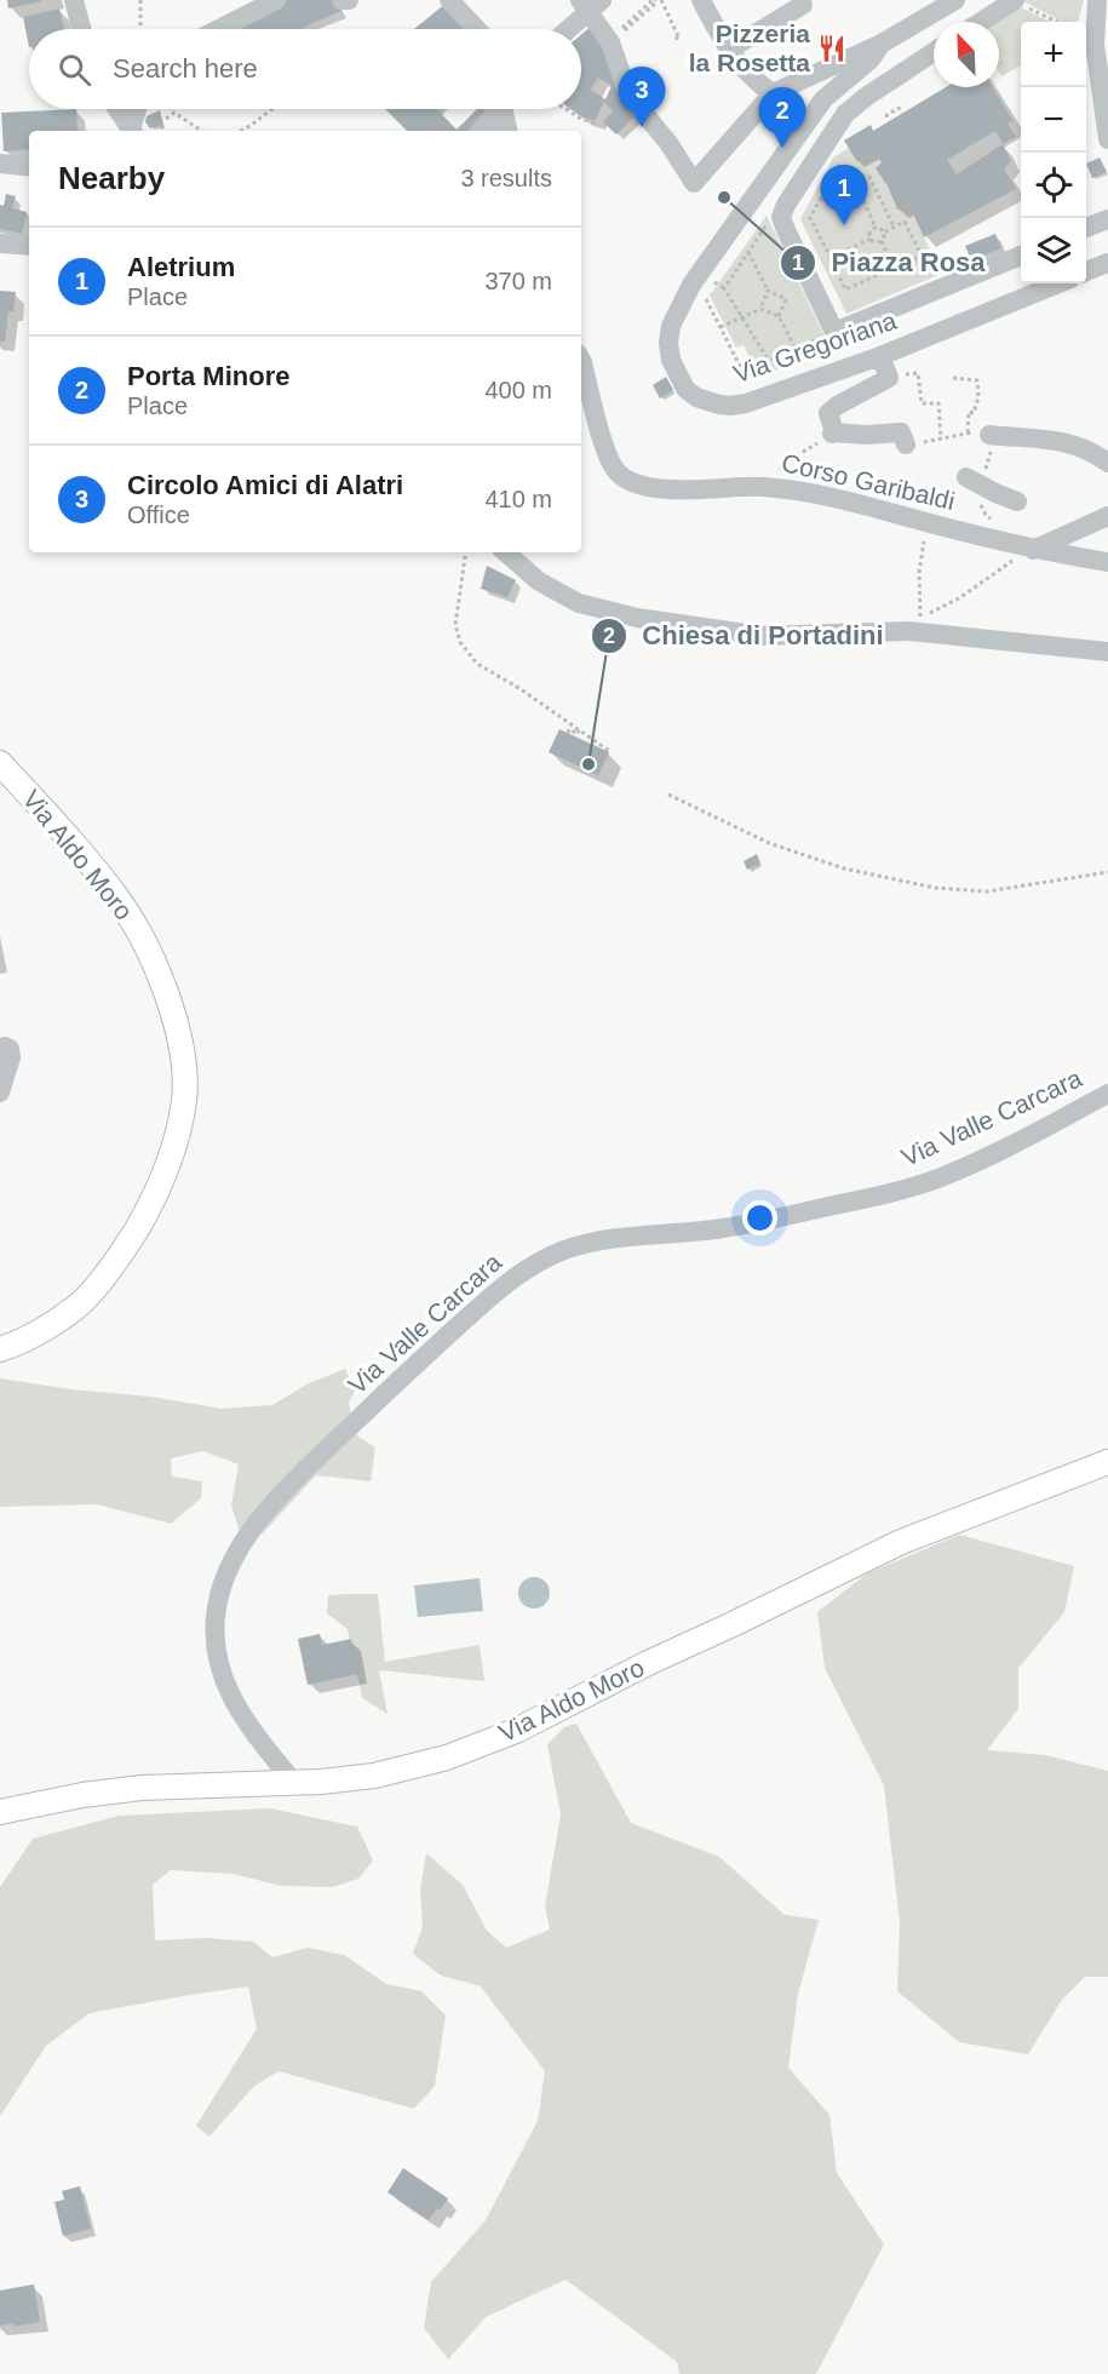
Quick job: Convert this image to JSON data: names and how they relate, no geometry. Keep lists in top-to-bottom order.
{
  "streets": {
    "main road": ["Via Aldo Moro"],
    "street": ["Via Gregoriana", "Corso Garibaldi", "Via Valle Carcara"]
  },
  "crossings": [
    ["Via Aldo Moro", "Via Valle Carcara"]
  ],
  "places": {
    "restaurant": ["Pizzeria la Rosetta"],
    "other": ["Piazza Rosa", "Chiesa di Portadini"]
  },
  "north": "top left",
  "page": {
    "map_buttons": ["+", "−"],
    "search": "Search here",
    "pins": ["3", "2", "1"],
    "heading": ["Nearby", "3 results"],
    "list": [
      {
        "mark": "1",
        "name": "Aletrium",
        "note": "Place",
        "value": "370 m"
      },
      {
        "mark": "2",
        "name": "Porta Minore",
        "note": "Place",
        "value": "400 m"
      },
      {
        "mark": "3",
        "name": "Circolo Amici di Alatri",
        "note": "Office",
        "value": "410 m"
      }
    ]
  }
}
